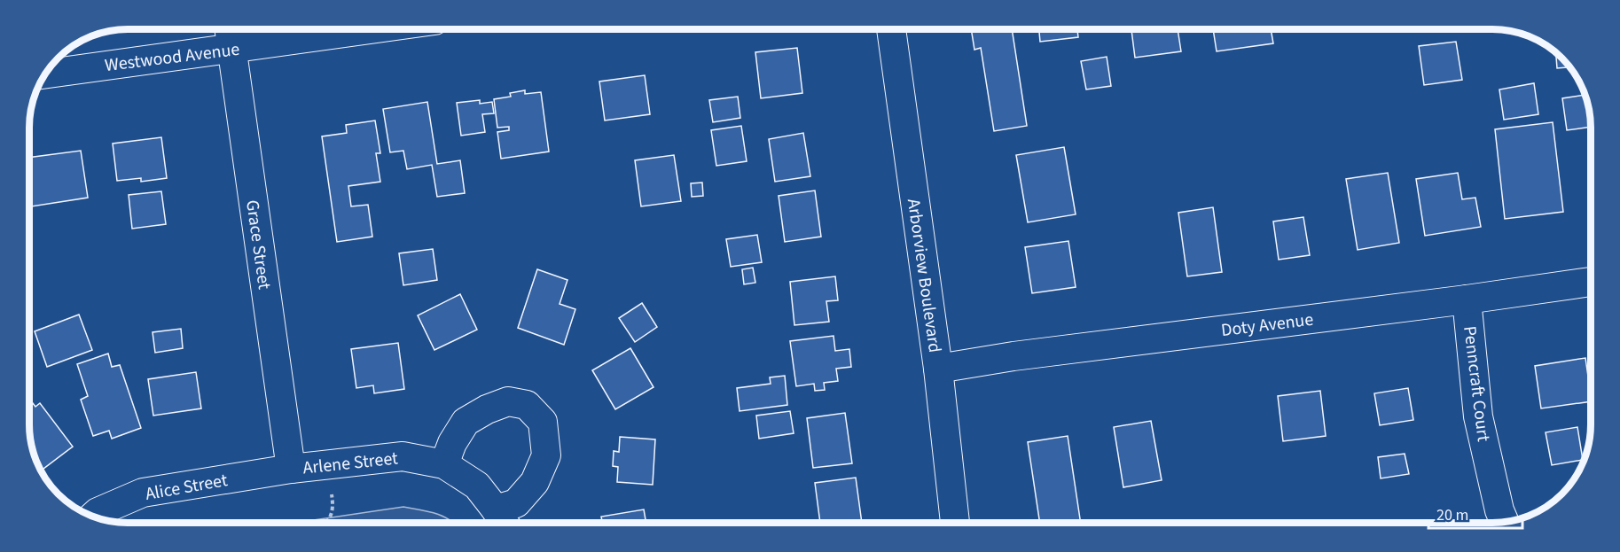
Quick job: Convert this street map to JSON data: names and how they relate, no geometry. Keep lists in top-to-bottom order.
{
  "streets": {
    "street": [
      "Westwood Avenue",
      "Grace Street",
      "Arborview Boulevard",
      "Doty Avenue",
      "Penncraft Court",
      "Arlene Street",
      "Alice Street"
    ]
  },
  "crossings": [
    ["Westwood Avenue", "Grace Street"],
    ["Grace Street", "Arlene Street"],
    ["Grace Street", "Alice Street"],
    ["Arborview Boulevard", "Doty Avenue"],
    ["Doty Avenue", "Penncraft Court"],
    ["Arlene Street", "Alice Street"]
  ],
  "scale_bar": "20 m"
}
